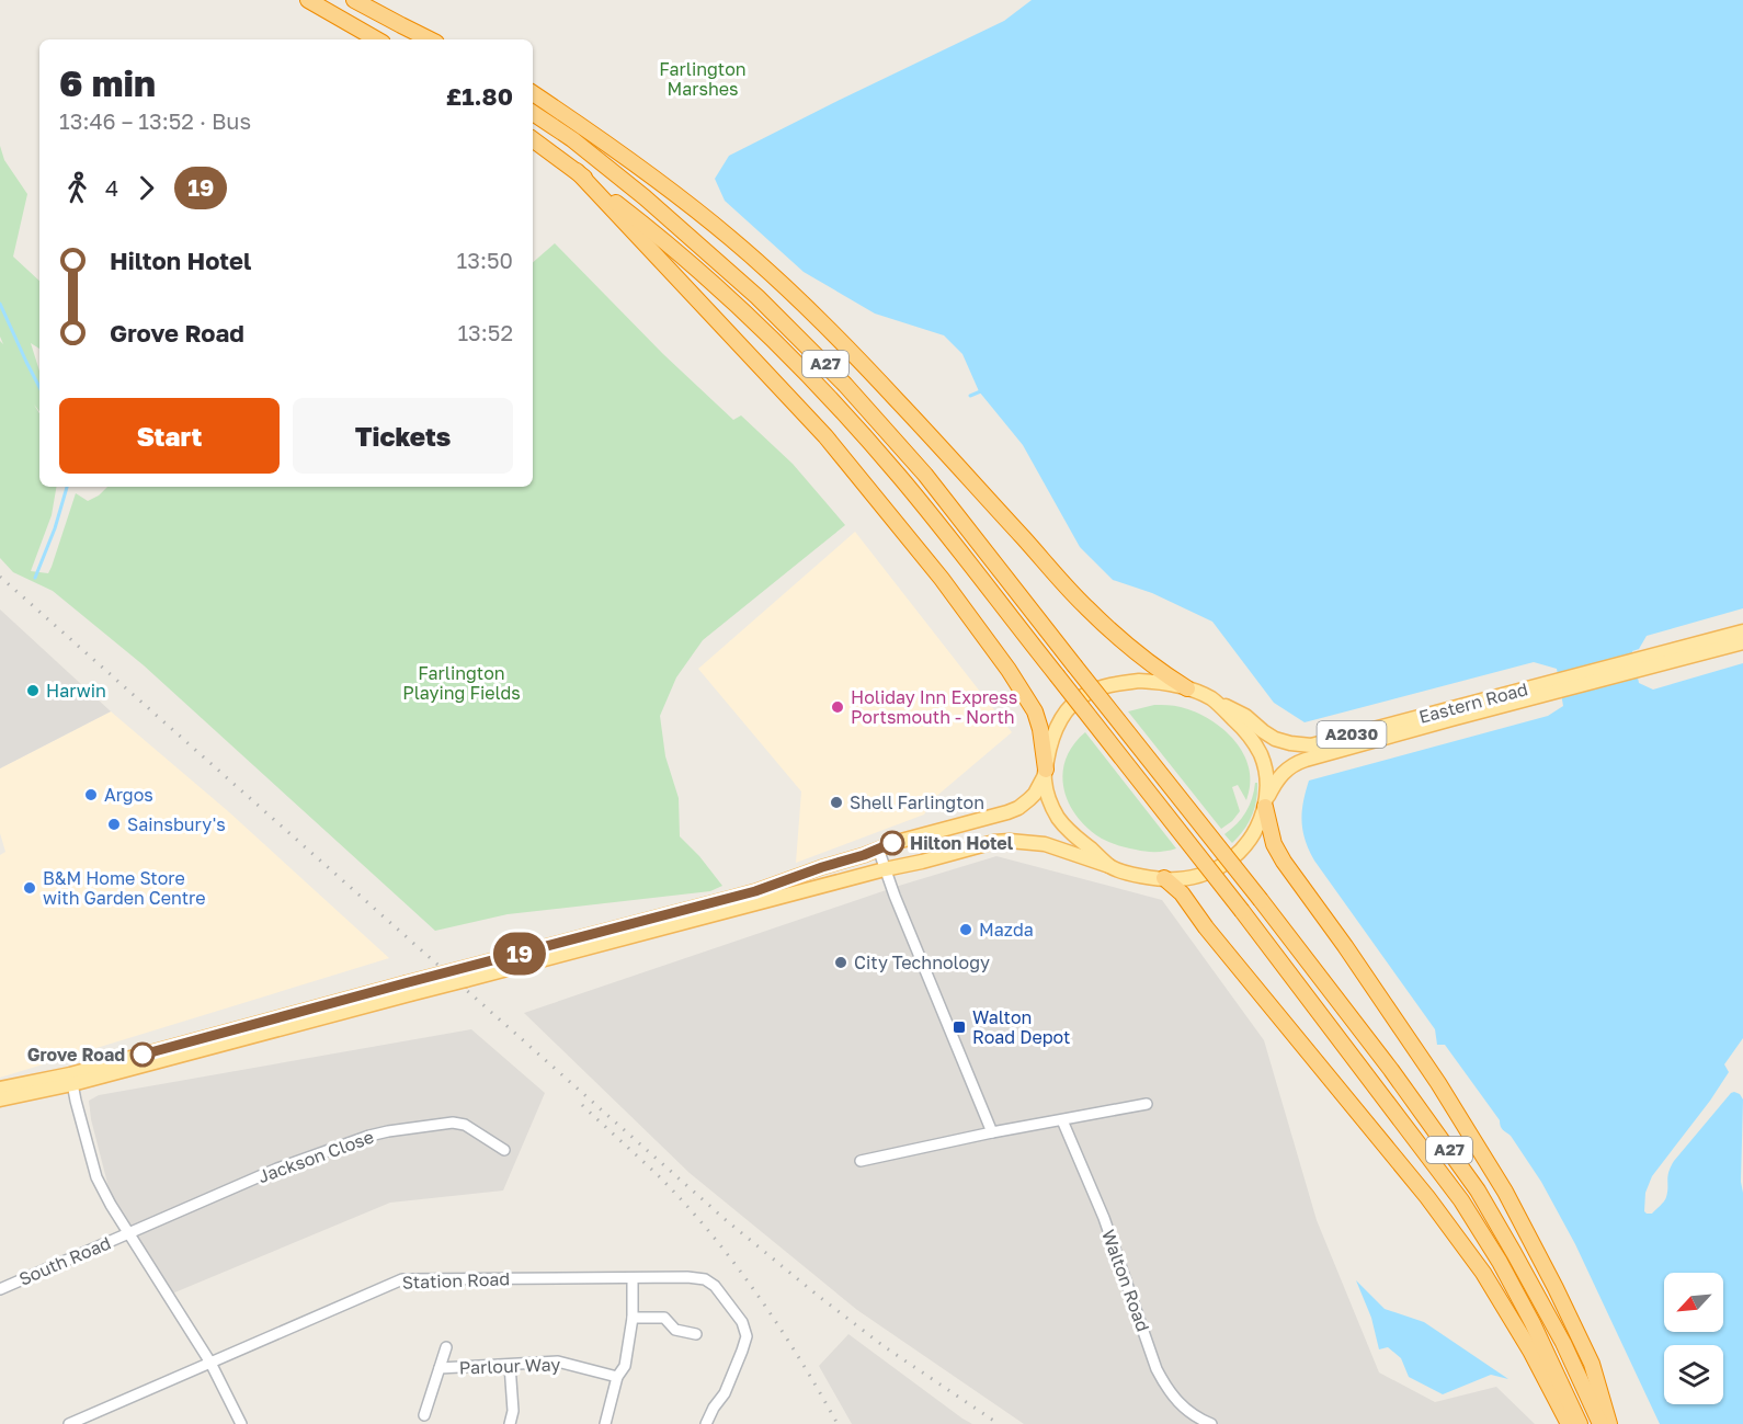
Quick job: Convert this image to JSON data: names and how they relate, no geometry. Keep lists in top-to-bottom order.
{
  "streets": {
    "highway": ["A27"],
    "main road": ["Eastern Road", "A2030"],
    "street": [
      "Jackson Close",
      "South Road",
      "Station Road",
      "Walton Road",
      "Parlour Way"
    ]
  },
  "crossings": [
    ["Jackson Close", "South Road"]
  ],
  "parks": ["Farlington Marshes", "Farlington Playing Fields"],
  "places": {
    "other": [
      "Harwin",
      "Holiday Inn Express Portsmouth - North",
      "Argos",
      "Shell Farlington",
      "Sainsbury's",
      "Hilton Hotel",
      "B&M Home Store with Garden Centre",
      "Mazda",
      "City Technology",
      "Grove Road"
    ],
    "transit": ["Walton Road Depot"]
  },
  "lines": ["bus line 19"],
  "north": "bottom left",
  "page": {
    "on_map": "19",
    "heading": ["6 min", "13:46 – 13:52 · Bus", "£1.80"],
    "legs": ["4", "19"],
    "list": [
      {
        "name": "Hilton Hotel",
        "value": "13:50"
      },
      {
        "name": "Grove Road",
        "value": "13:52"
      }
    ],
    "buttons": ["Start", "Tickets"]
  }
}
